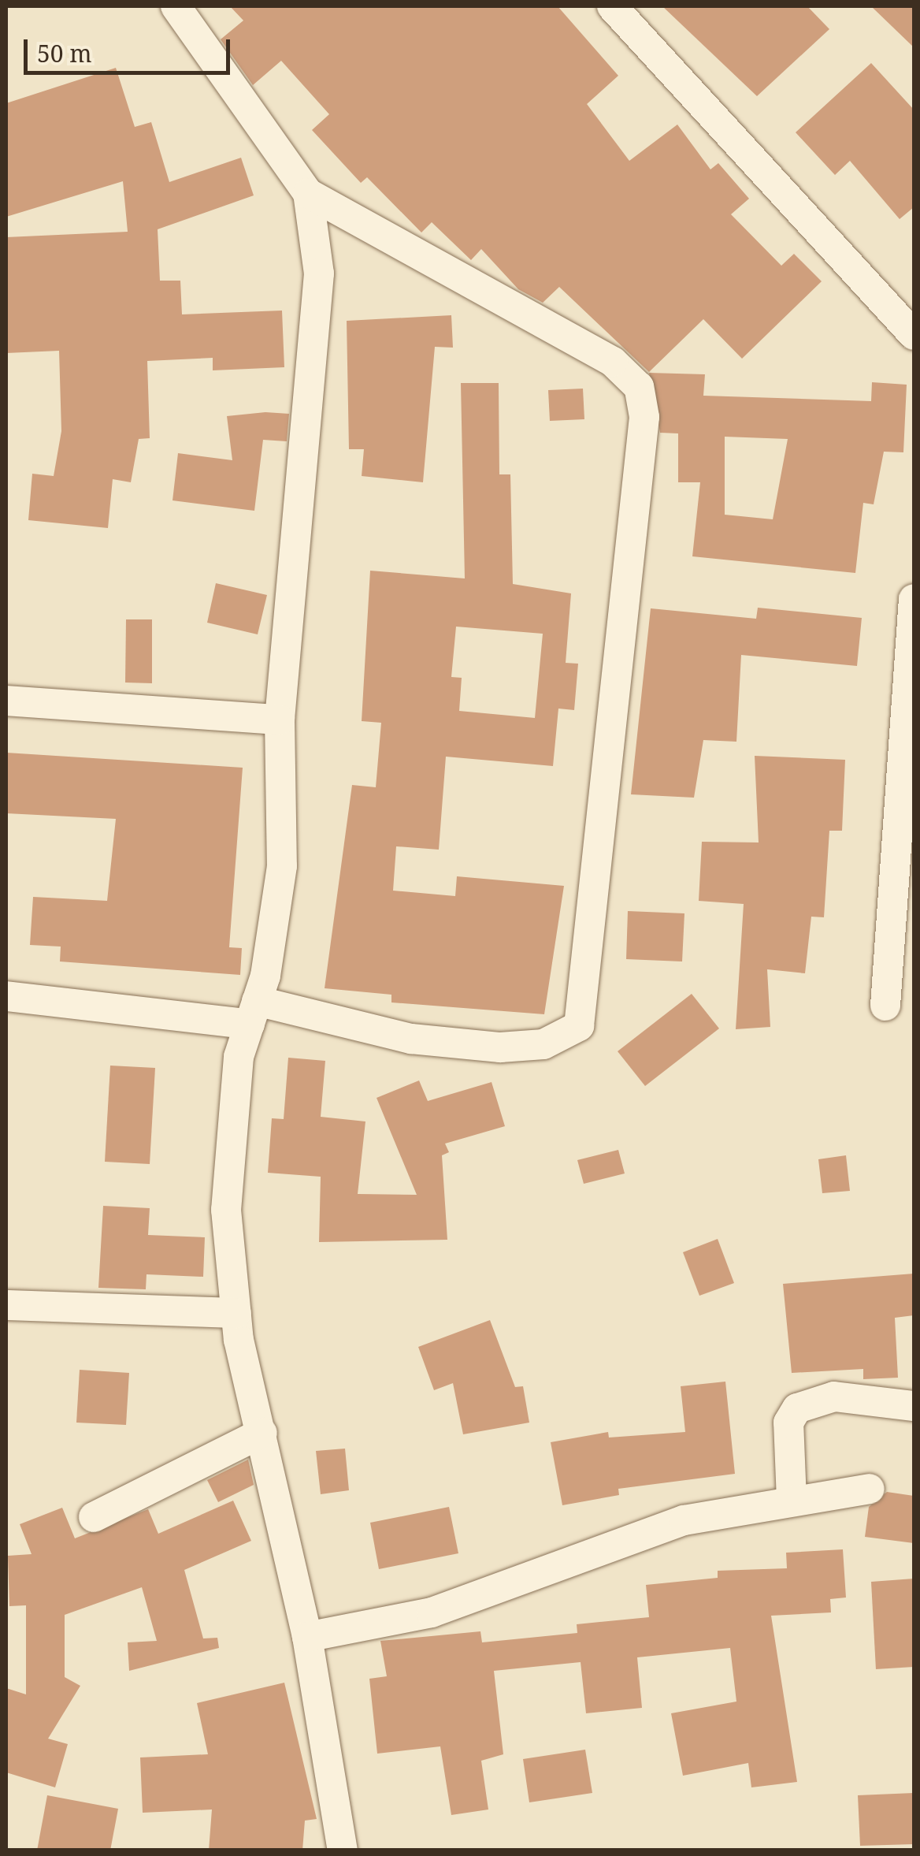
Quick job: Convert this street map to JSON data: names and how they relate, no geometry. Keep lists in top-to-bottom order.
{
  "scale_bar": "50 m"
}
